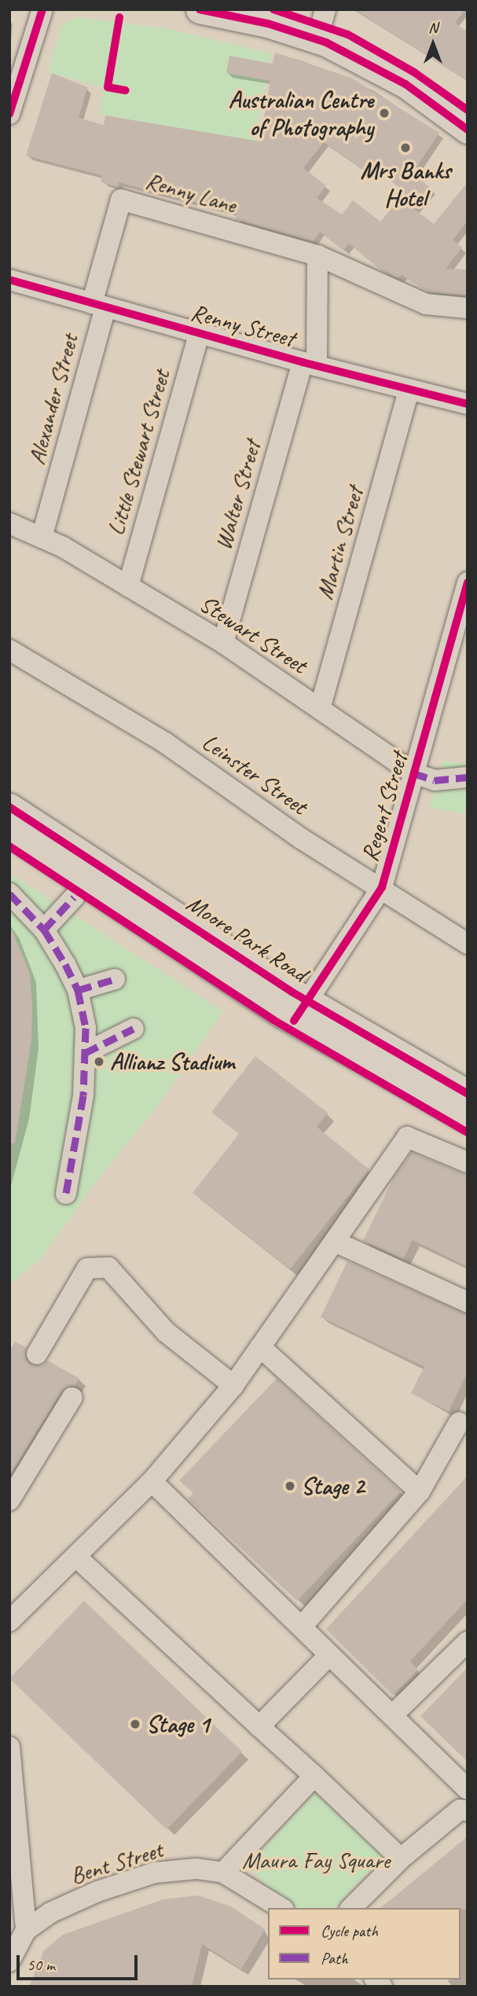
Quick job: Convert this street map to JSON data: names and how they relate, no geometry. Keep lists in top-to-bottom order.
{
  "streets": {
    "main road": ["Moore Park Road"],
    "street": [
      "Renny Lane",
      "Renny Street",
      "Alexander Street",
      "Little Stewart Street",
      "Walter Street",
      "Martin Street",
      "Stewart Street",
      "Leinster Street",
      "Regent Street",
      "Bent Street"
    ]
  },
  "crossings": [
    ["Renny Lane", "Renny Street"],
    ["Renny Lane", "Alexander Street"],
    ["Renny Street", "Alexander Street"],
    ["Renny Street", "Little Stewart Street"],
    ["Renny Street", "Walter Street"],
    ["Renny Street", "Martin Street"],
    ["Alexander Street", "Stewart Street"],
    ["Little Stewart Street", "Stewart Street"],
    ["Walter Street", "Stewart Street"],
    ["Martin Street", "Stewart Street"],
    ["Stewart Street", "Regent Street"],
    ["Leinster Street", "Regent Street"],
    ["Regent Street", "Moore Park Road"]
  ],
  "parks": ["Maura Fay Square"],
  "places": [
    "Australian Centre of Photography",
    "Mrs Banks Hotel",
    "Allianz Stadium",
    "Stage 2",
    "Stage 1"
  ],
  "legend": ["Cycle path", "Path"],
  "scale_bar": "50 m",
  "north": "top"
}
